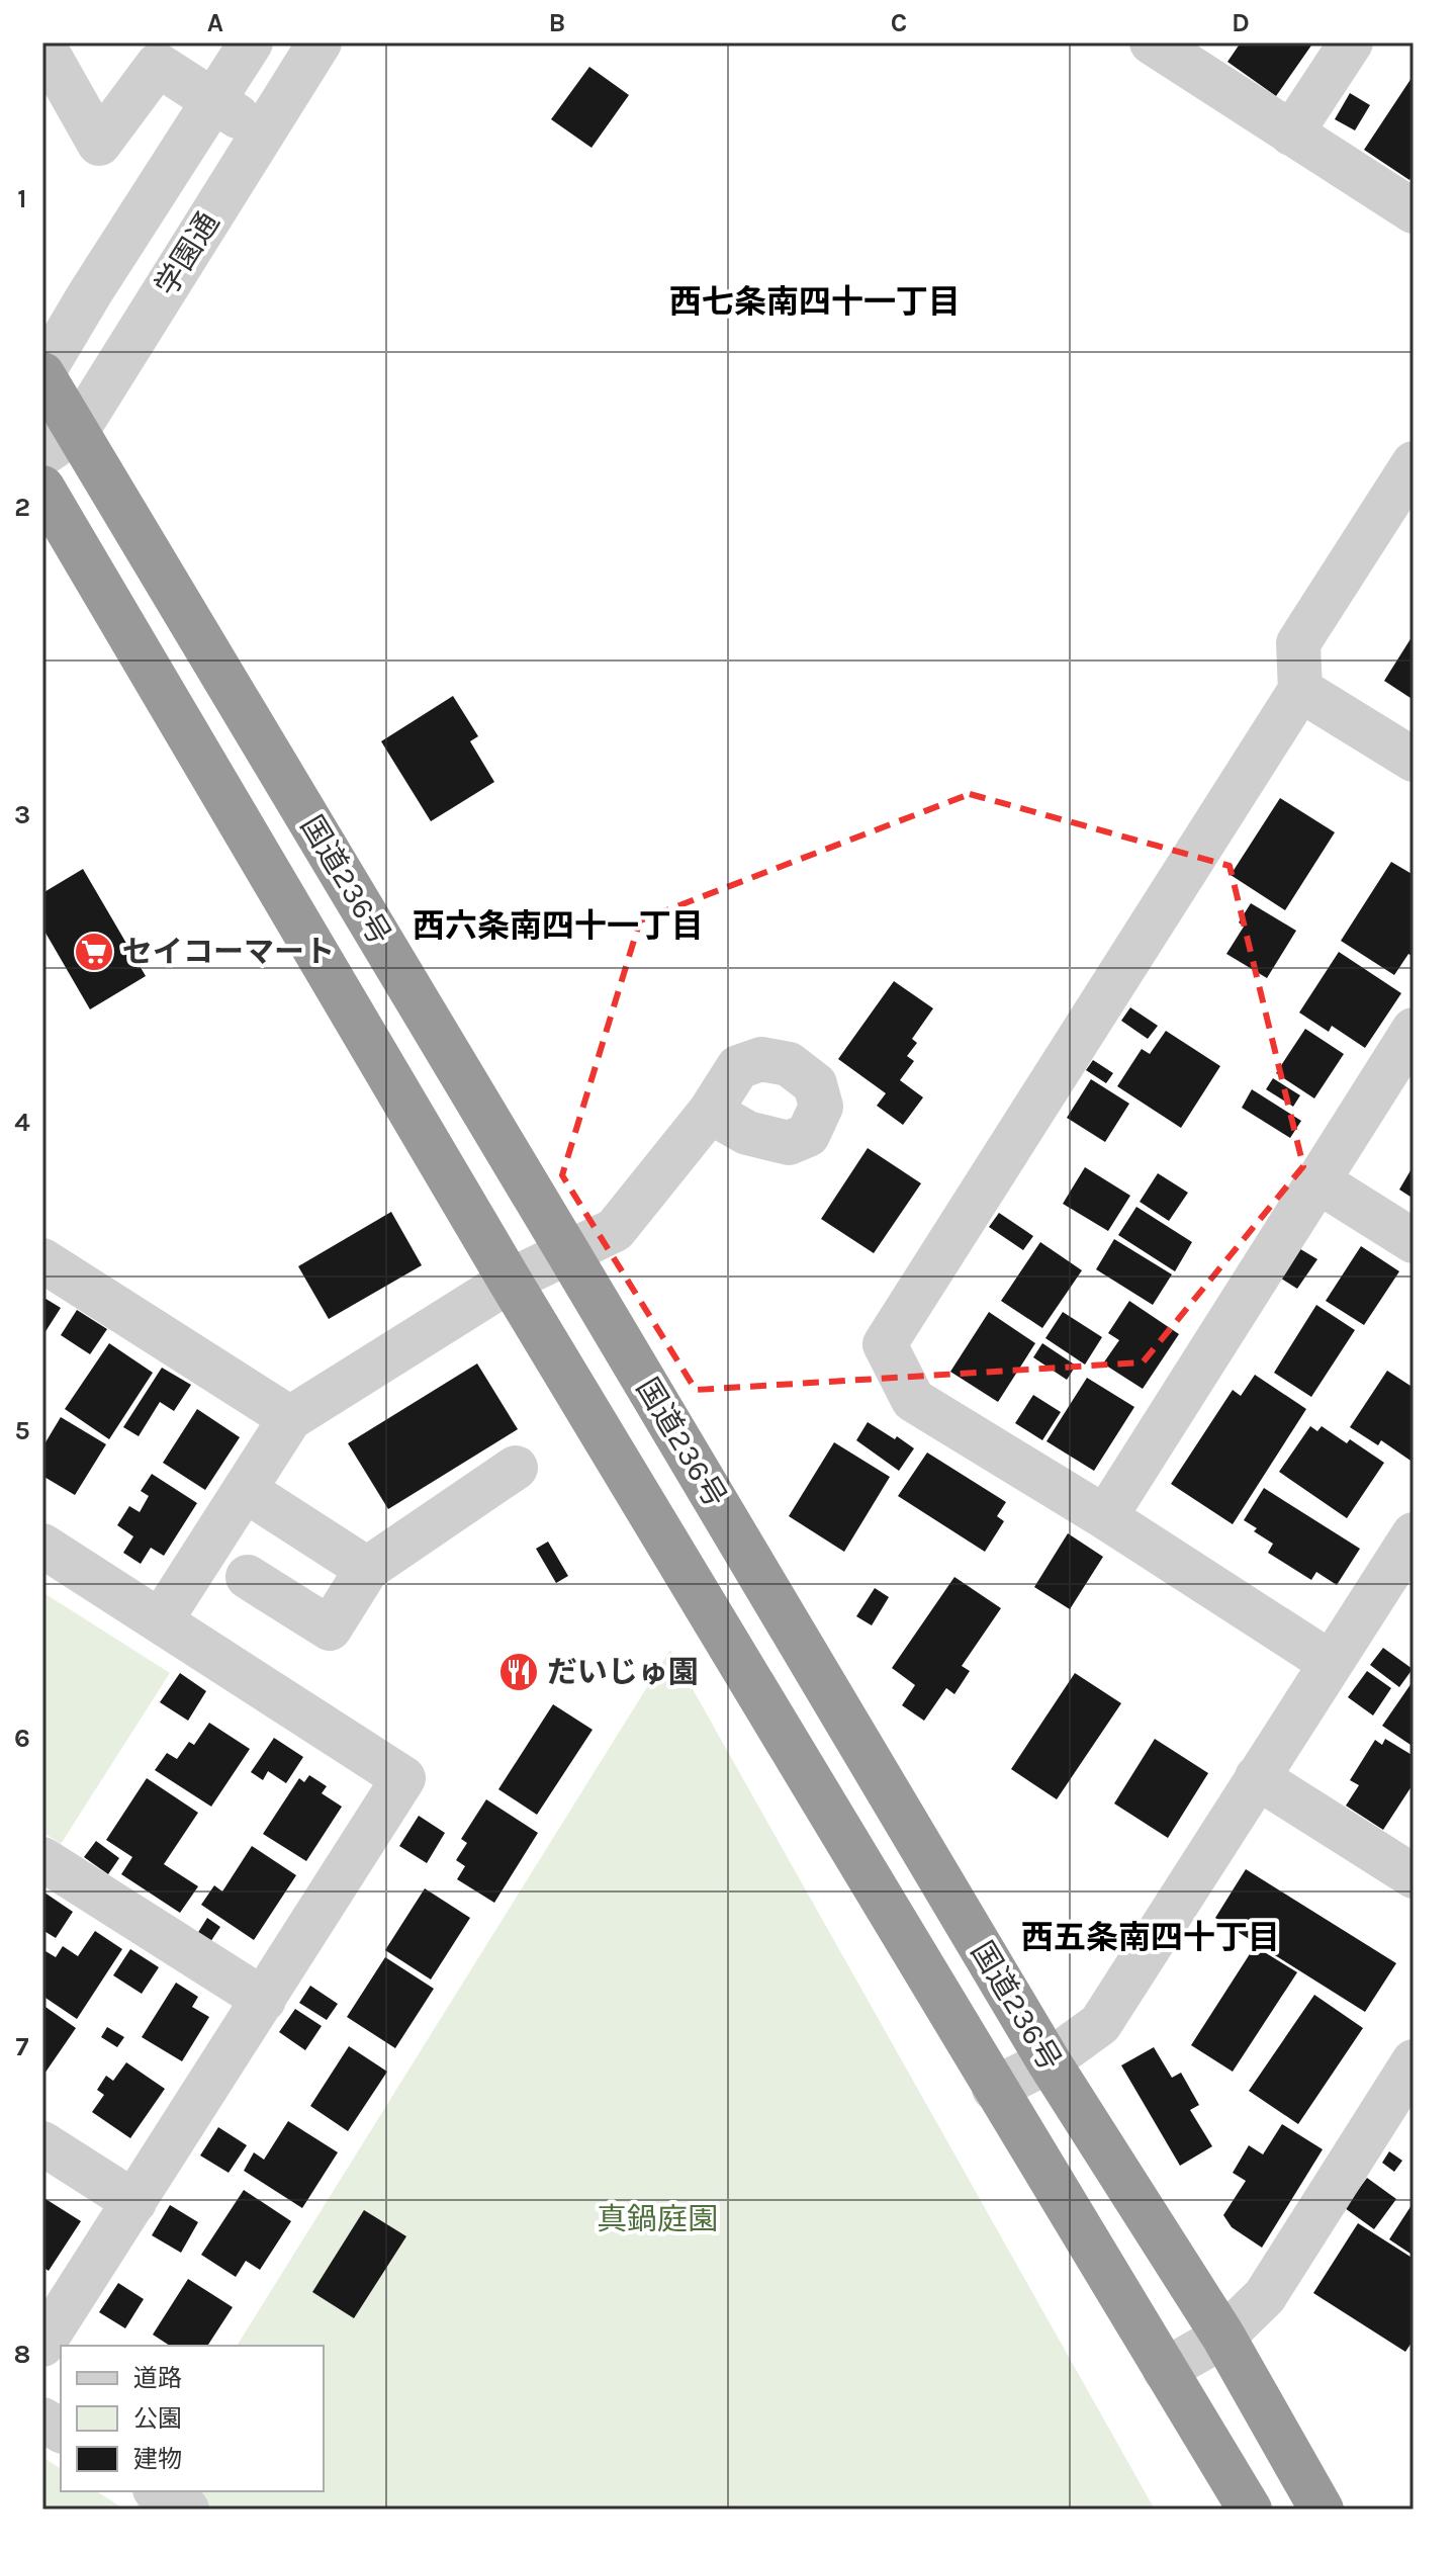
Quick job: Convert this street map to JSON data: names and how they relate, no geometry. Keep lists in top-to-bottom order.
{
  "streets": {
    "highway": ["国道236号"],
    "street": ["学園通"]
  },
  "crossings": [
    ["学園通", "国道236号"]
  ],
  "districts": ["西七条南四十一丁目", "西六条南四十一丁目", "西五条南四十丁目"],
  "parks": ["真鍋庭園"],
  "places": {
    "supermarket": ["セイコーマート"],
    "restaurant": ["だいじゅ園"]
  },
  "legend": ["道路", "公園", "建物"],
  "grid": {
    "columns": [
      "A",
      "B",
      "C",
      "D"
    ],
    "rows": [
      "1",
      "2",
      "3",
      "4",
      "5",
      "6",
      "7",
      "8"
    ]
  }
}
